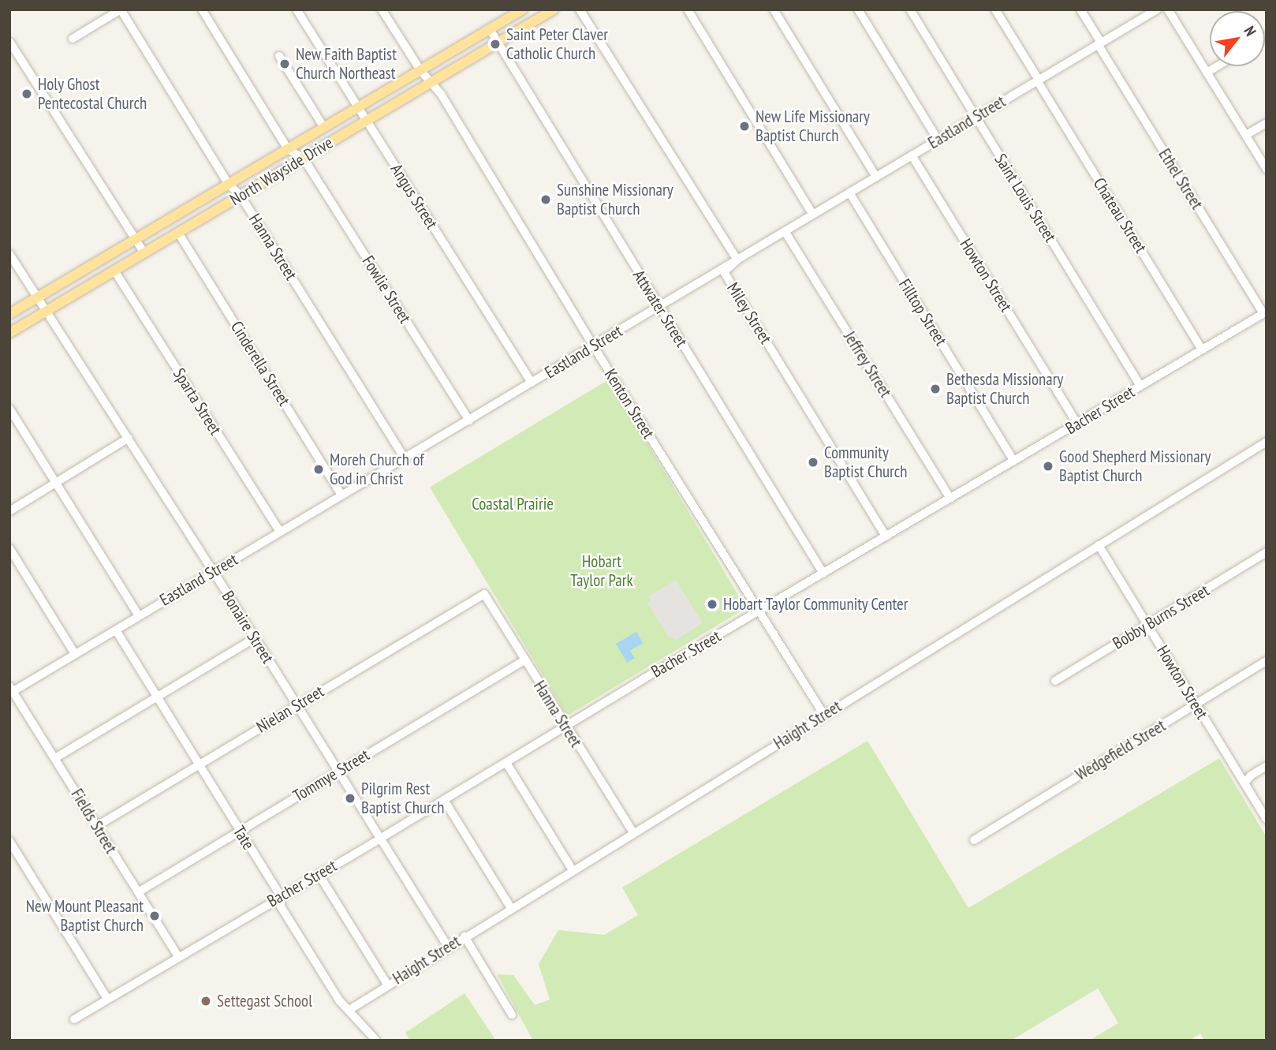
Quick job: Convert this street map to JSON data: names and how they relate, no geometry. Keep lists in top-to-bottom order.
{
  "streets": {
    "main road": ["North Wayside Drive"],
    "street": [
      "Eastland Street",
      "Ethel Street",
      "Angus Street",
      "Saint Louis Street",
      "Chateau Street",
      "Hanna Street",
      "Howton Street",
      "Fowlie Street",
      "Attwater Street",
      "Filltop Street",
      "Miley Street",
      "Cinderella Street",
      "Jeffrey Street",
      "Sparta Street",
      "Kenton Street",
      "Bacher Street",
      "Bobby Burns Street",
      "Bonaire Street",
      "Nielan Street",
      "Haight Street",
      "Wedgefield Street",
      "Tommye Street",
      "Fields Street",
      "Tate"
    ]
  },
  "crossings": [
    ["Eastland Street", "Ethel Street"],
    ["Eastland Street", "Angus Street"],
    ["Eastland Street", "Saint Louis Street"],
    ["Eastland Street", "Chateau Street"],
    ["Eastland Street", "Hanna Street"],
    ["Eastland Street", "Howton Street"],
    ["Eastland Street", "Fowlie Street"],
    ["Eastland Street", "Attwater Street"],
    ["Eastland Street", "Filltop Street"],
    ["Eastland Street", "Miley Street"],
    ["Eastland Street", "Cinderella Street"],
    ["Eastland Street", "Jeffrey Street"],
    ["Eastland Street", "Sparta Street"],
    ["Eastland Street", "Kenton Street"],
    ["Eastland Street", "Bonaire Street"],
    ["Eastland Street", "Fields Street"],
    ["Eastland Street", "Tate"],
    ["North Wayside Drive", "Angus Street"],
    ["North Wayside Drive", "Hanna Street"],
    ["North Wayside Drive", "Fowlie Street"],
    ["North Wayside Drive", "Attwater Street"],
    ["North Wayside Drive", "Cinderella Street"],
    ["North Wayside Drive", "Sparta Street"],
    ["North Wayside Drive", "Kenton Street"],
    ["North Wayside Drive", "Bonaire Street"],
    ["Ethel Street", "Bacher Street"],
    ["Saint Louis Street", "Bacher Street"],
    ["Chateau Street", "Bacher Street"],
    ["Hanna Street", "Bacher Street"],
    ["Hanna Street", "Nielan Street"],
    ["Hanna Street", "Haight Street"],
    ["Hanna Street", "Tommye Street"],
    ["Howton Street", "Bacher Street"],
    ["Howton Street", "Bobby Burns Street"],
    ["Howton Street", "Haight Street"],
    ["Howton Street", "Wedgefield Street"],
    ["Attwater Street", "Bacher Street"],
    ["Filltop Street", "Bacher Street"],
    ["Miley Street", "Bacher Street"],
    ["Jeffrey Street", "Bacher Street"],
    ["Kenton Street", "Bacher Street"],
    ["Kenton Street", "Haight Street"],
    ["Bacher Street", "Bonaire Street"],
    ["Bacher Street", "Fields Street"],
    ["Bacher Street", "Tate"],
    ["Bonaire Street", "Nielan Street"],
    ["Bonaire Street", "Haight Street"],
    ["Bonaire Street", "Tommye Street"],
    ["Nielan Street", "Fields Street"],
    ["Nielan Street", "Tate"],
    ["Haight Street", "Tate"],
    ["Tommye Street", "Fields Street"],
    ["Tommye Street", "Tate"]
  ],
  "parks": ["Coastal Prairie", "Hobart Taylor Park"],
  "places": [
    "Saint Peter Claver Catholic Church",
    "New Faith Baptist Church Northeast",
    "Holy Ghost Pentecostal Church",
    "New Life Missionary Baptist Church",
    "Sunshine Missionary Baptist Church",
    "Bethesda Missionary Baptist Church",
    "Community Baptist Church",
    "Good Shepherd Missionary Baptist Church",
    "Moreh Church of God in Christ",
    "Hobart Taylor Community Center",
    "Pilgrim Rest Baptist Church",
    "New Mount Pleasant Baptist Church",
    "Settegast School"
  ],
  "north": "top right"
}
